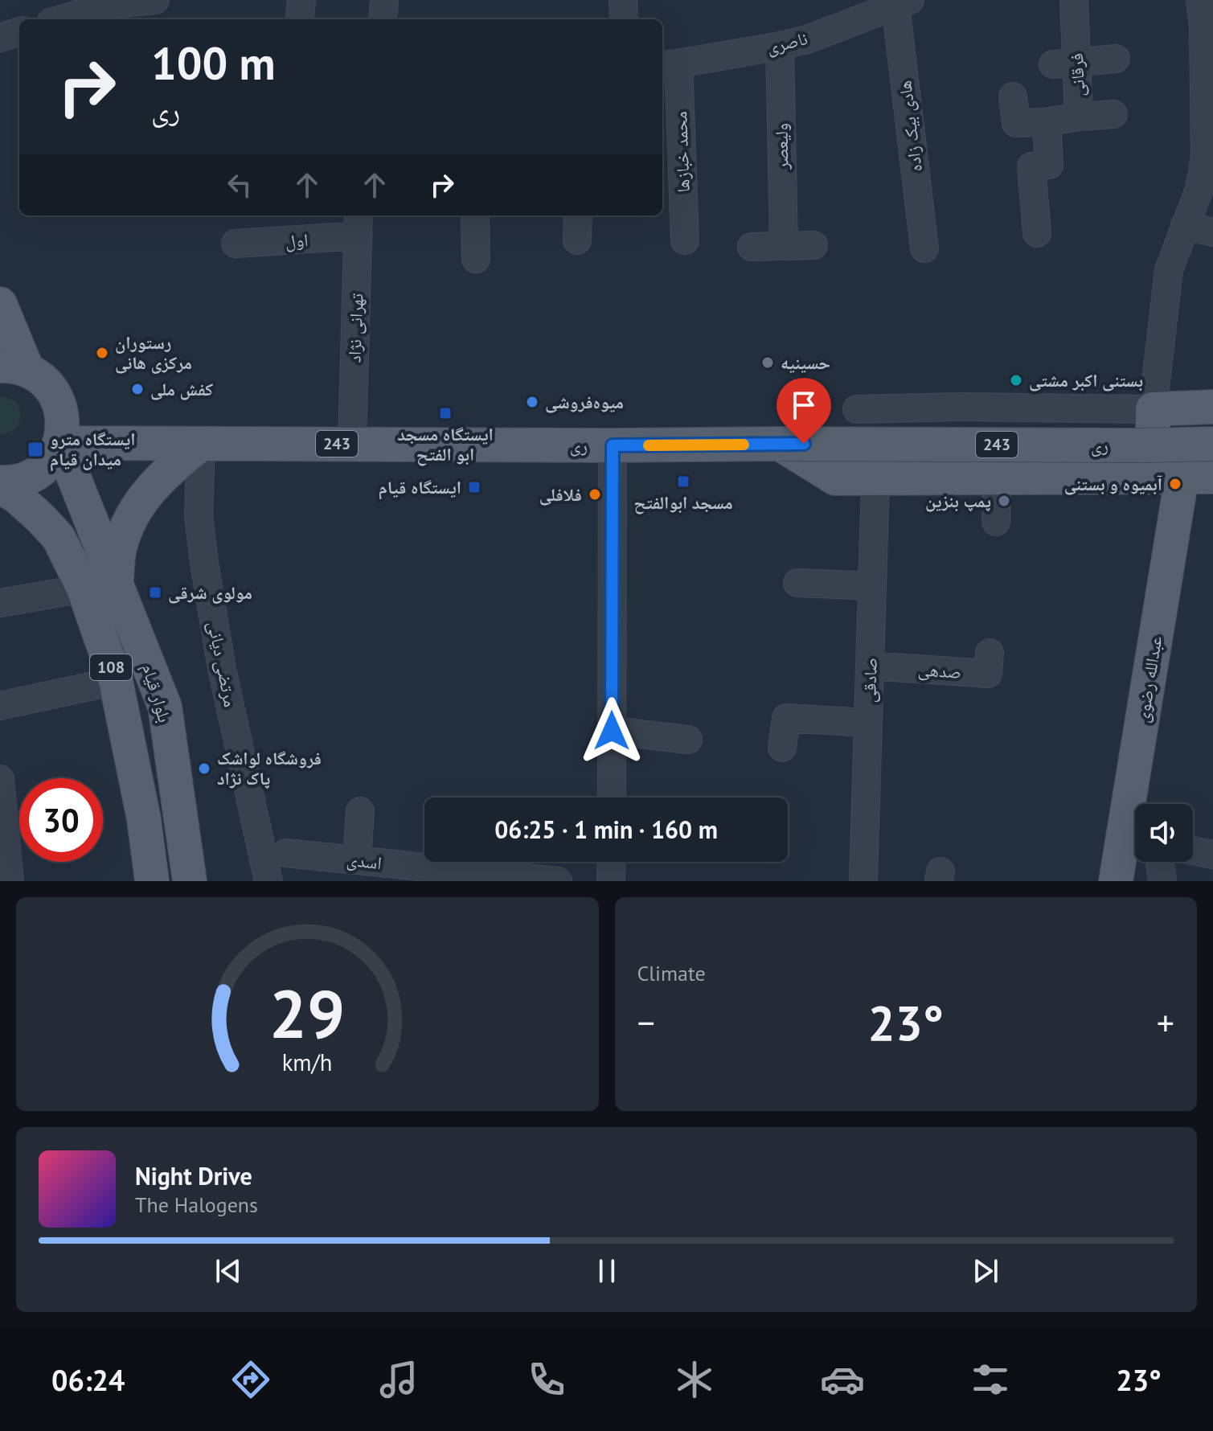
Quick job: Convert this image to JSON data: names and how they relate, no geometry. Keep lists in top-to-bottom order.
{
  "streets": {
    "main road": [
      "243",
      "ری",
      "108",
      "عبدالله رضوی",
      "بلوار قیام"
    ],
    "street": [
      "ناصری",
      "فرقانی",
      "هادی بیک زاده",
      "ولیعصر",
      "محمد خبازها",
      "اول",
      "تهرانی نژاد",
      "مرتضی دیانی",
      "صدهی",
      "صادقی",
      "اسدی"
    ]
  },
  "crossings": [
    ["ناصری", "هادی بیک زاده"],
    ["ناصری", "ولیعصر"],
    ["ناصری", "محمد خبازها"],
    ["اول", "تهرانی نژاد"],
    ["تهرانی نژاد", "ری"],
    ["ری", "مرتضی دیانی"],
    ["ری", "بلوار قیام"],
    ["صدهی", "صادقی"]
  ],
  "places": {
    "other": [
      "رستوران مرکزی هانی",
      "حسینیه",
      "بستنی اکبر مشتی",
      "کفش ملی",
      "میوه‌فروشی",
      "آبمیوه و بستنی",
      "فلافلی",
      "پمپ بنزین",
      "فروشگاه لواشک پاک نژاد"
    ],
    "transit": [
      "ایستگاه مسجد ابو الفتح",
      "ایستگاه مترو میدان قیام",
      "مسجد ابوالفتح",
      "ایستگاه قیام",
      "مولوی شرقی"
    ]
  },
  "page": {
    "turn": ["100 m", "ری"],
    "limit": "30",
    "trip": "06:25 · 1 min · 160 m",
    "tile": "Climate",
    "heat": ["−", "23°", "+"],
    "song": ["Night Drive", "The Halogens"],
    "tabs": ["06:24", "23°"],
    "gauge": ["29", "km/h"]
  }
}
